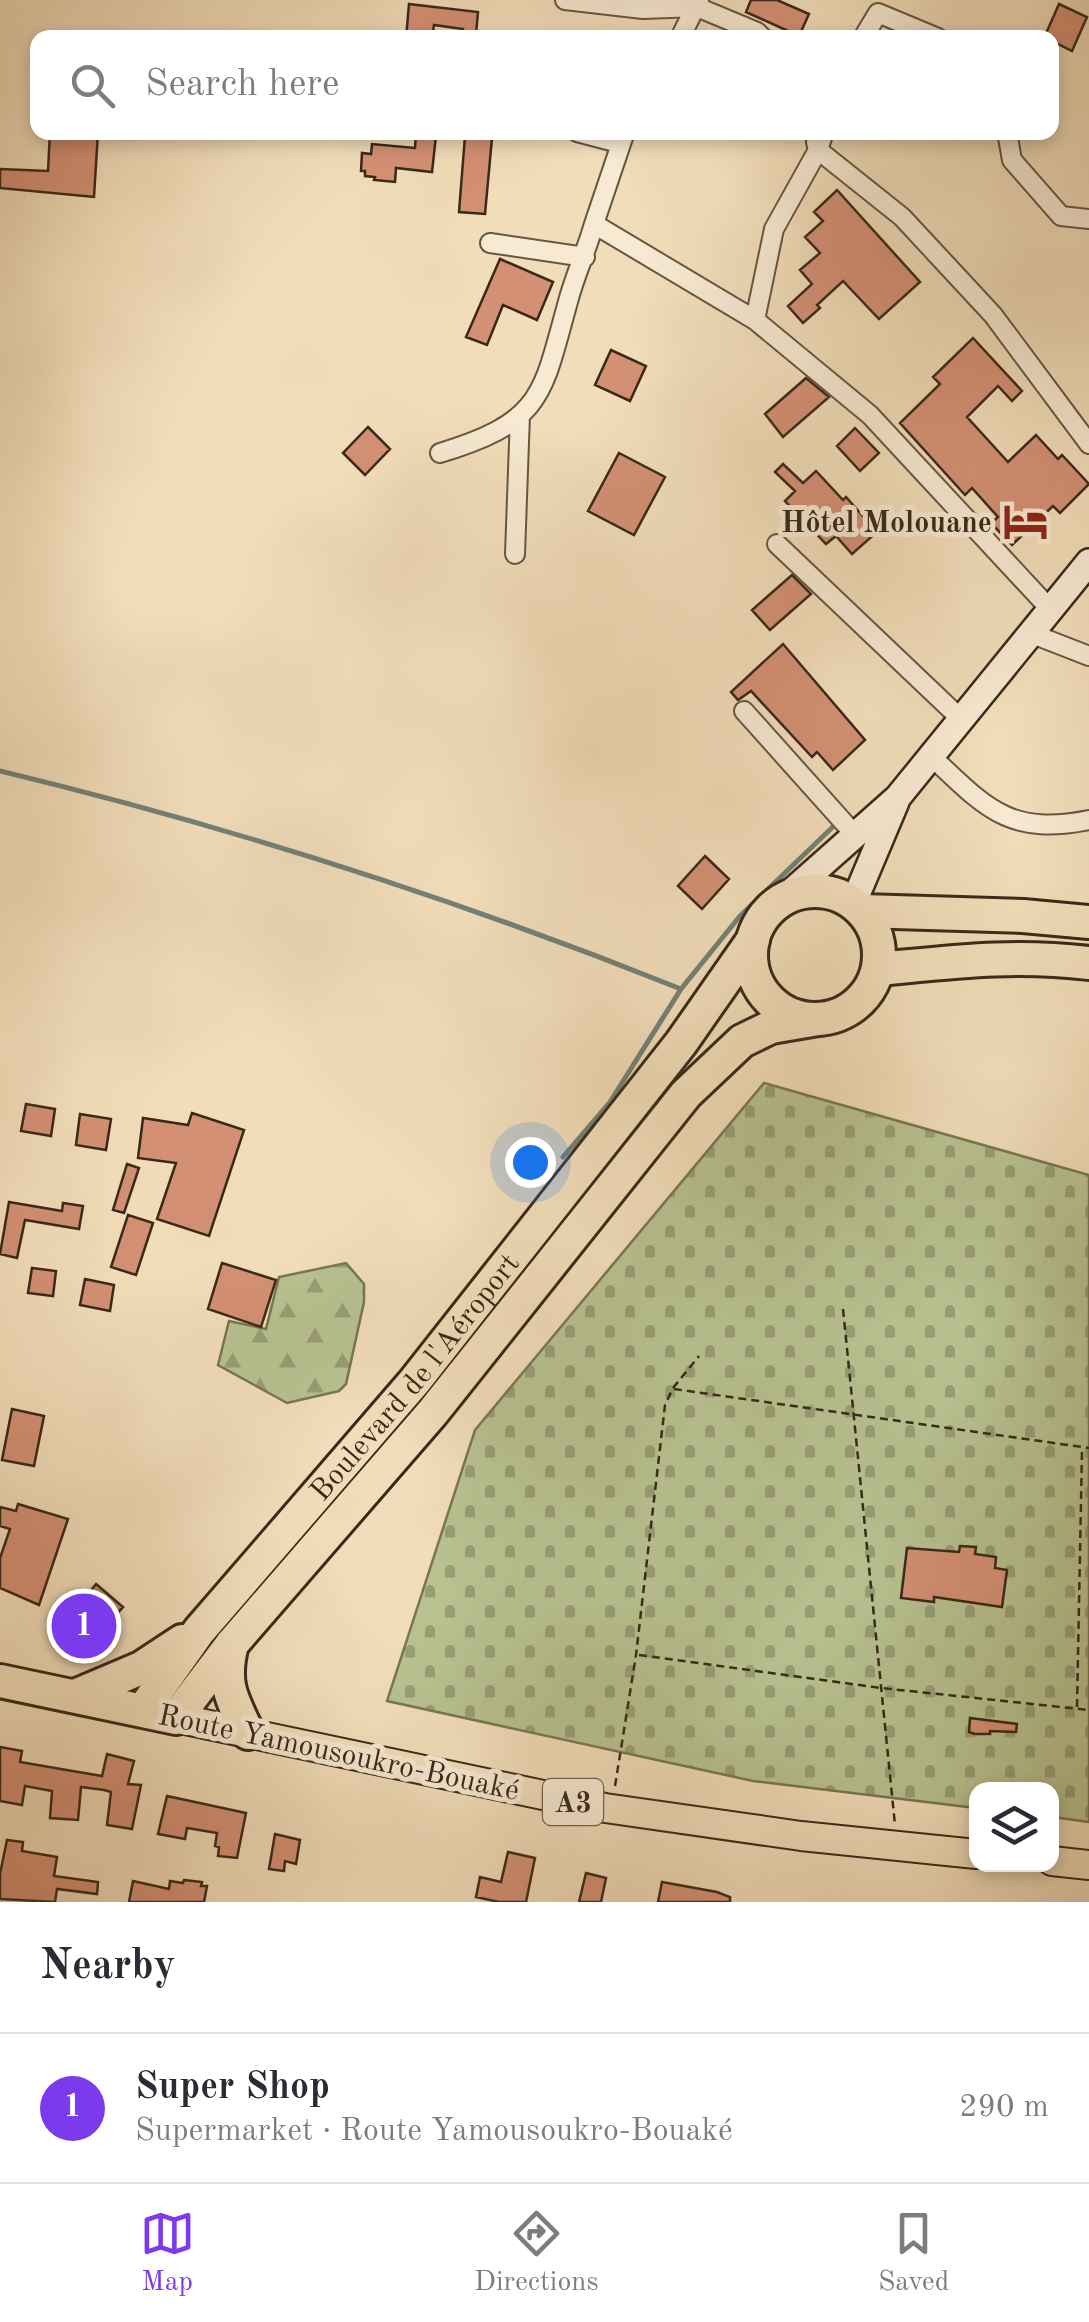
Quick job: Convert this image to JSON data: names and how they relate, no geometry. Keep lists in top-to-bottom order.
{
  "streets": {
    "highway": ["Boulevard de l'Aéroport", "Route Yamousoukro-Bouaké", "A3"]
  },
  "crossings": [
    ["Boulevard de l'Aéroport", "Route Yamousoukro-Bouaké"]
  ],
  "places": {
    "hotel": ["Hôtel Molouane"]
  },
  "page": {
    "search": "Search here",
    "pins": "1",
    "heading": "Nearby",
    "list": [
      {
        "mark": "1",
        "name": "Super Shop",
        "note": "Supermarket · Route Yamousoukro-Bouaké",
        "value": "290 m"
      }
    ],
    "nav": ["Map", "Directions", "Saved"]
  }
}
